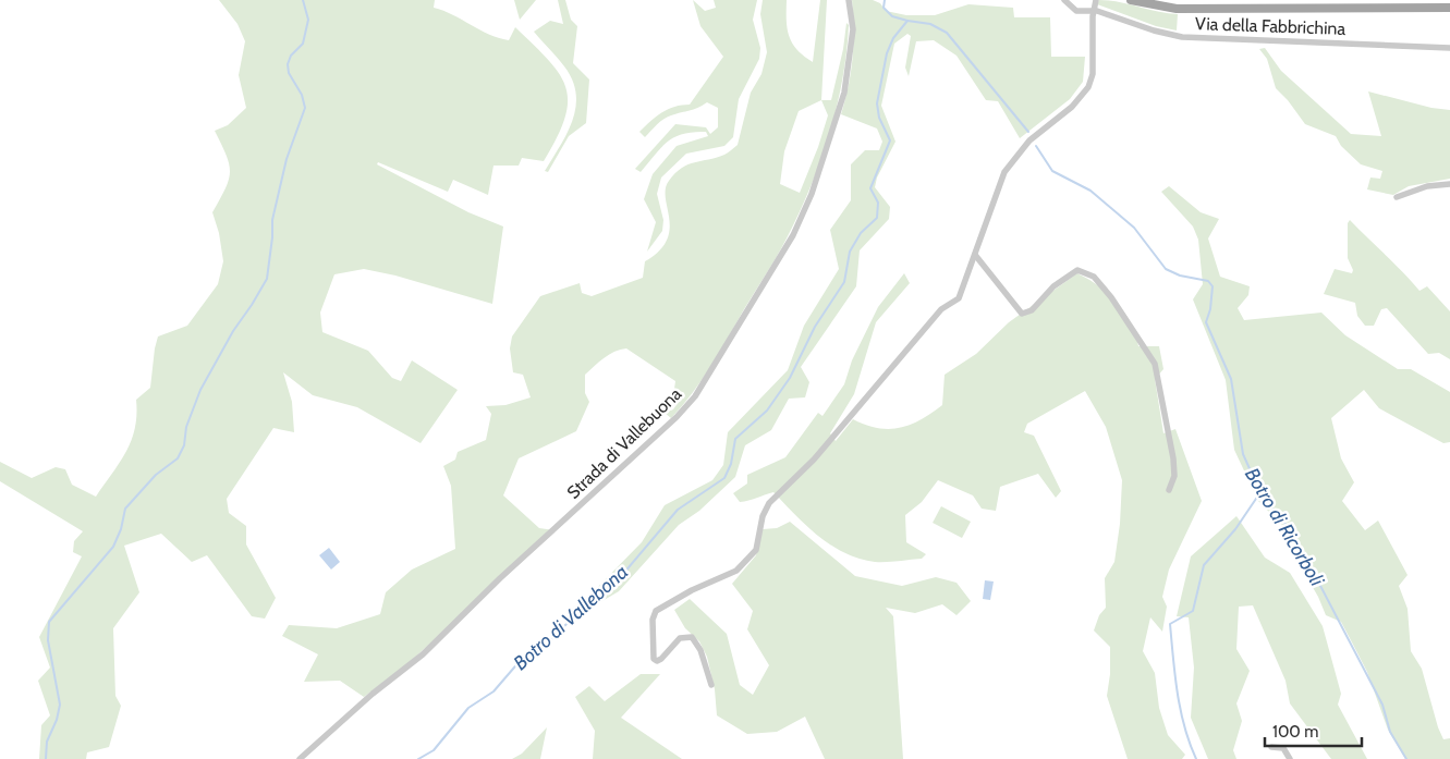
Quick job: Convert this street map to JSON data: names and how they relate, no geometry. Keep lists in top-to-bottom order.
{
  "streets": {
    "street": ["Via della Fabbrichina", "Strada di Vallebuona"]
  },
  "water": ["Botro di Ricorboli", "Botro di Vallebona"],
  "scale_bar": "100 m"
}
